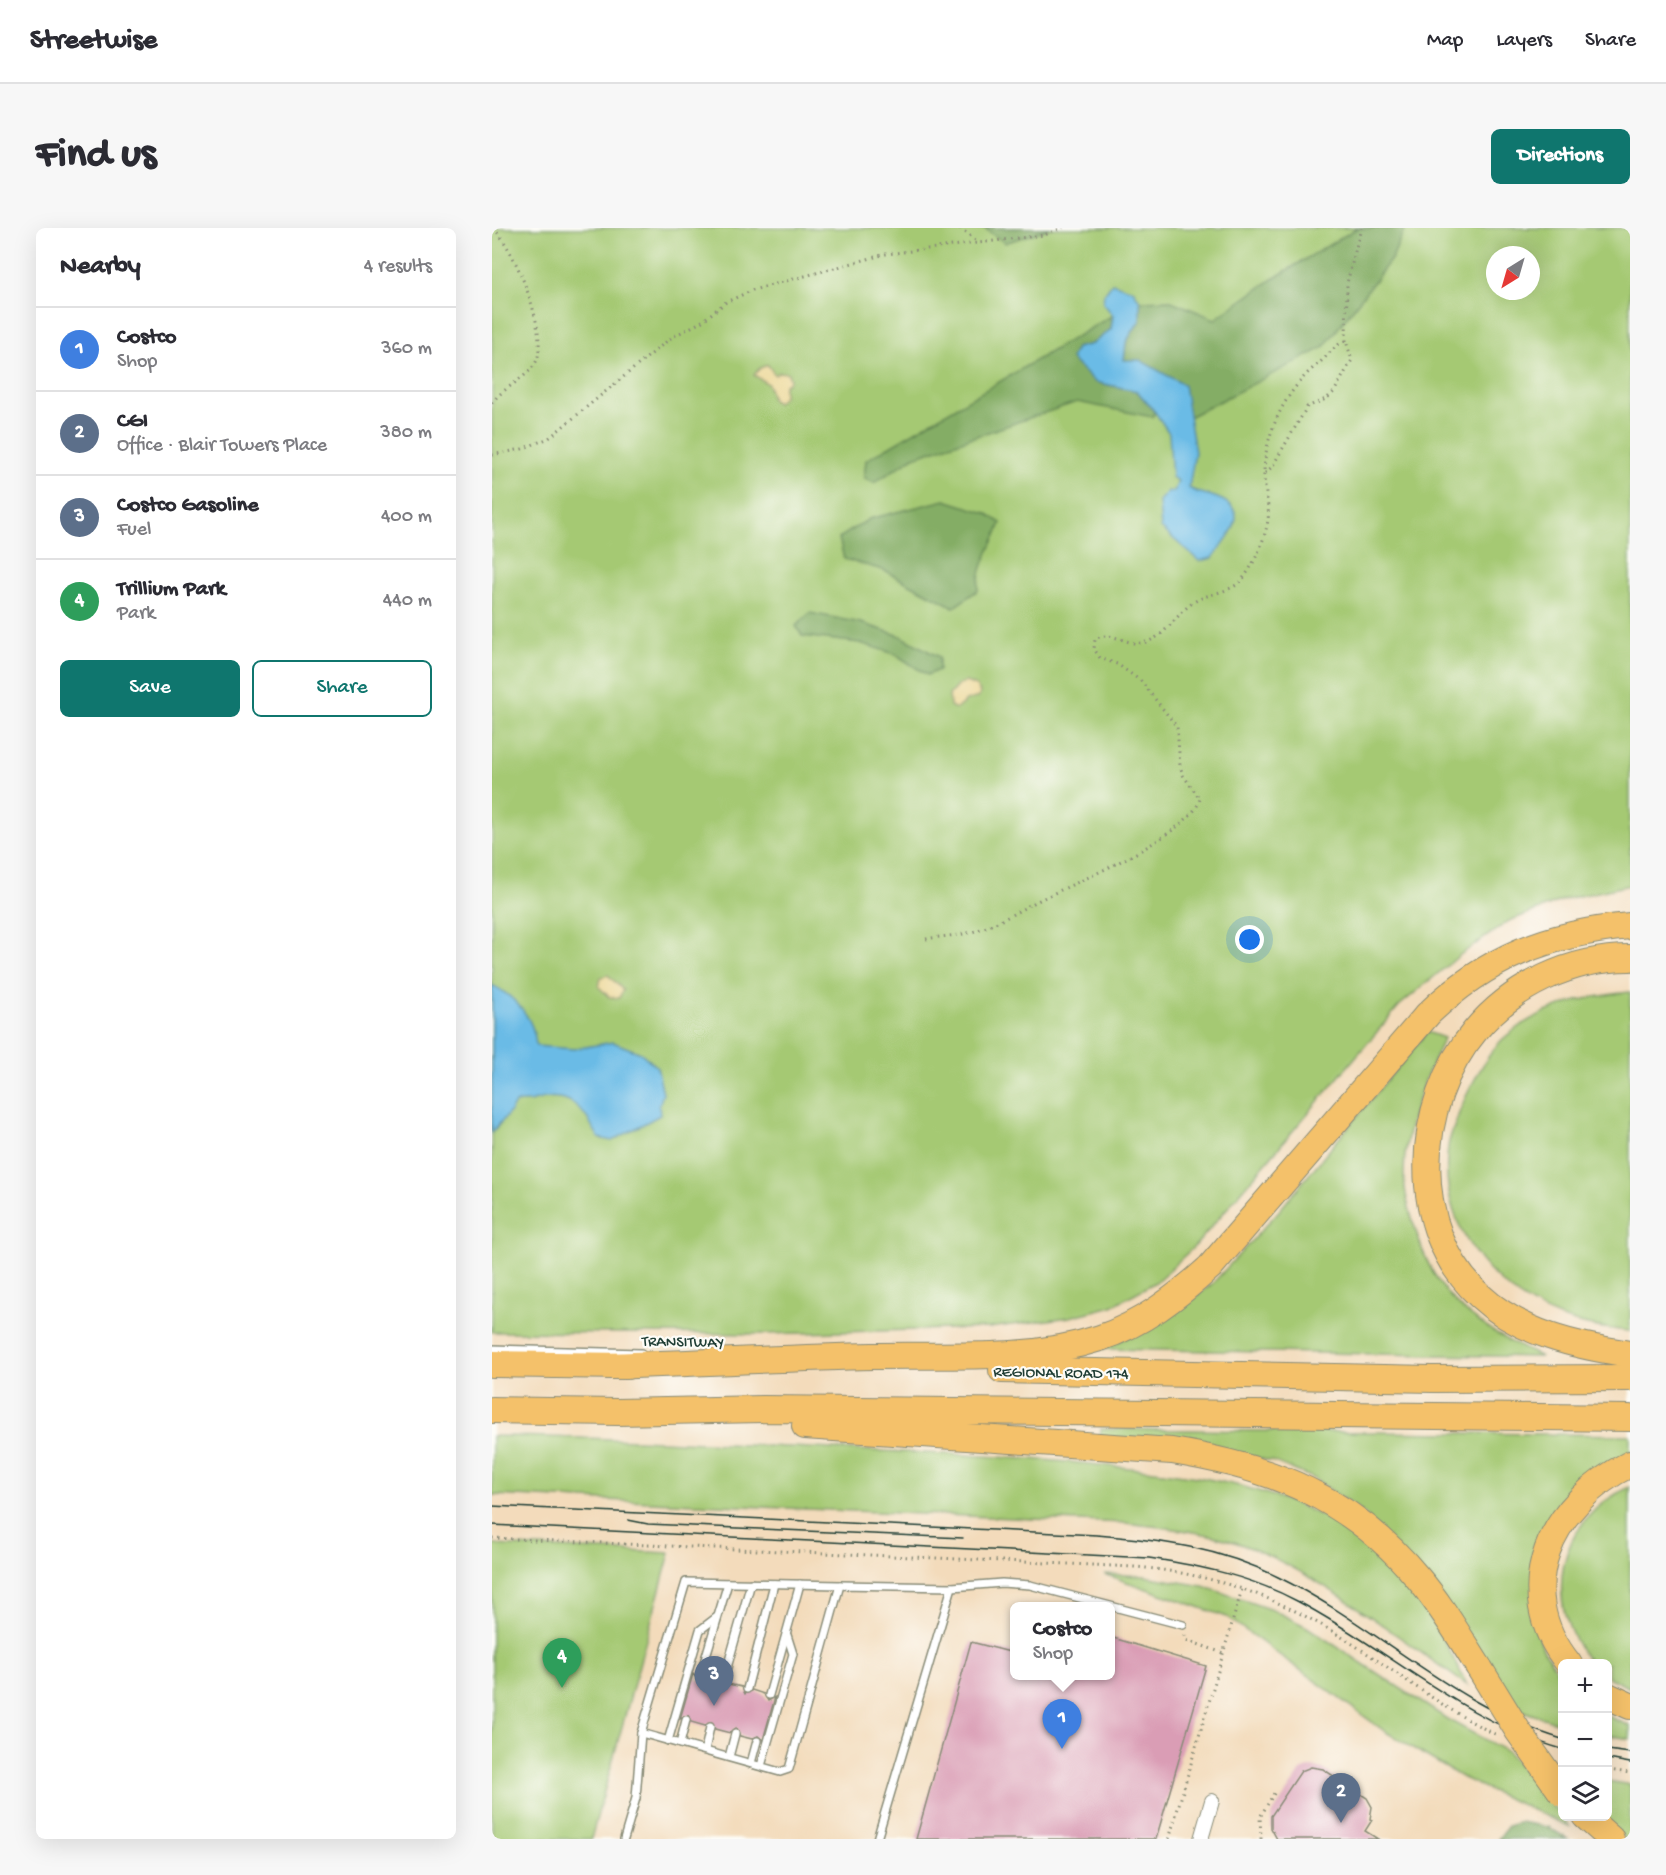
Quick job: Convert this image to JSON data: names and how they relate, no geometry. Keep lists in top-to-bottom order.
{
  "streets": {
    "highway": ["REGIONAL ROAD 174"],
    "lane": ["TRANSITWAY"]
  },
  "north": "bottom left",
  "page": {
    "header": "Streetwise",
    "nav": ["Map", "Layers", "Share"],
    "buttons": [
      "Directions",
      ["Save", "Share"]
    ],
    "title": "Find us",
    "heading": ["Nearby", "4 results"],
    "list": [
      {
        "mark": "1",
        "name": "Costco",
        "note": "Shop",
        "value": "360 m"
      },
      {
        "mark": "2",
        "name": "CGI",
        "note": "Office · Blair Towers Place",
        "value": "380 m"
      },
      {
        "mark": "3",
        "name": "Costco Gasoline",
        "note": "Fuel",
        "value": "400 m"
      },
      {
        "mark": "4",
        "name": "Trillium Park",
        "note": "Park",
        "value": "440 m"
      }
    ],
    "popup": ["Costco", "Shop"],
    "pins": [
      "4",
      "3",
      "1",
      "2"
    ],
    "map_buttons": ["+", "−"]
  }
}
